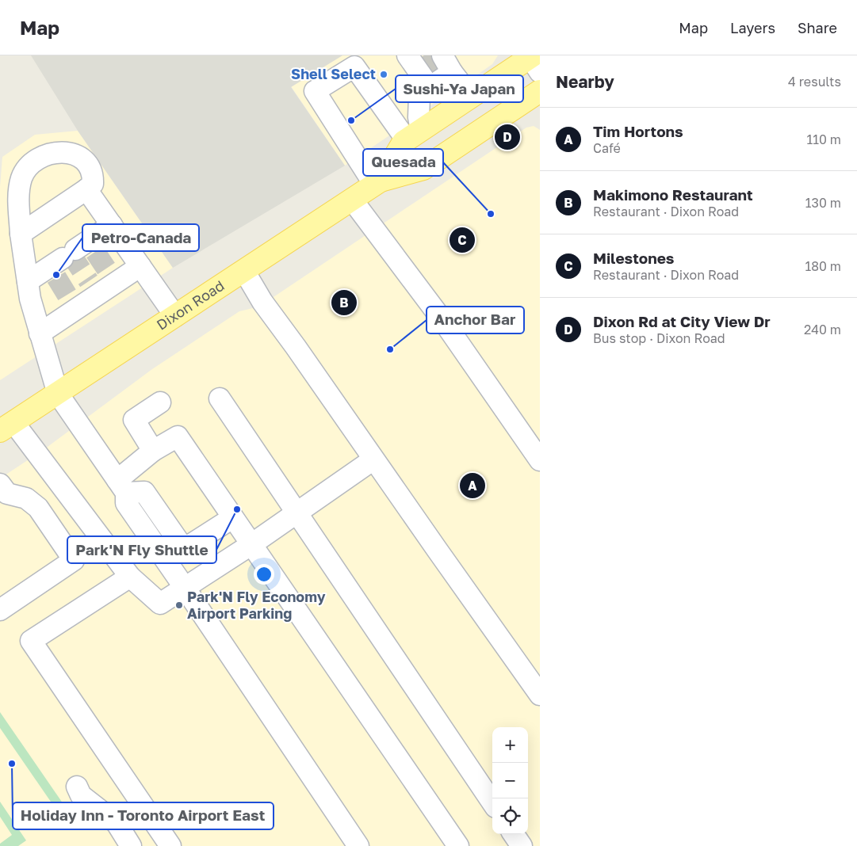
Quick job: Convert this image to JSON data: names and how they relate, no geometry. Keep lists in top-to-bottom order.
{
  "streets": {
    "main road": ["Dixon Road"]
  },
  "places": [
    "Shell Select",
    "Sushi-Ya Japan",
    "Quesada",
    "Petro-Canada",
    "Anchor Bar",
    "Park'N Fly Shuttle",
    "Park'N Fly Economy Airport Parking",
    "Holiday Inn - Toronto Airport East"
  ],
  "page": {
    "header": "Map",
    "nav": ["Map", "Layers", "Share"],
    "heading": ["Nearby", "4 results"],
    "list": [
      {
        "mark": "A",
        "name": "Tim Hortons",
        "note": "Café",
        "value": "110 m"
      },
      {
        "mark": "B",
        "name": "Makimono Restaurant",
        "note": "Restaurant · Dixon Road",
        "value": "130 m"
      },
      {
        "mark": "C",
        "name": "Milestones",
        "note": "Restaurant · Dixon Road",
        "value": "180 m"
      },
      {
        "mark": "D",
        "name": "Dixon Rd at City View Dr",
        "note": "Bus stop · Dixon Road",
        "value": "240 m"
      }
    ],
    "pins": [
      "D",
      "C",
      "B",
      "A"
    ],
    "map_buttons": ["+", "−"]
  }
}
